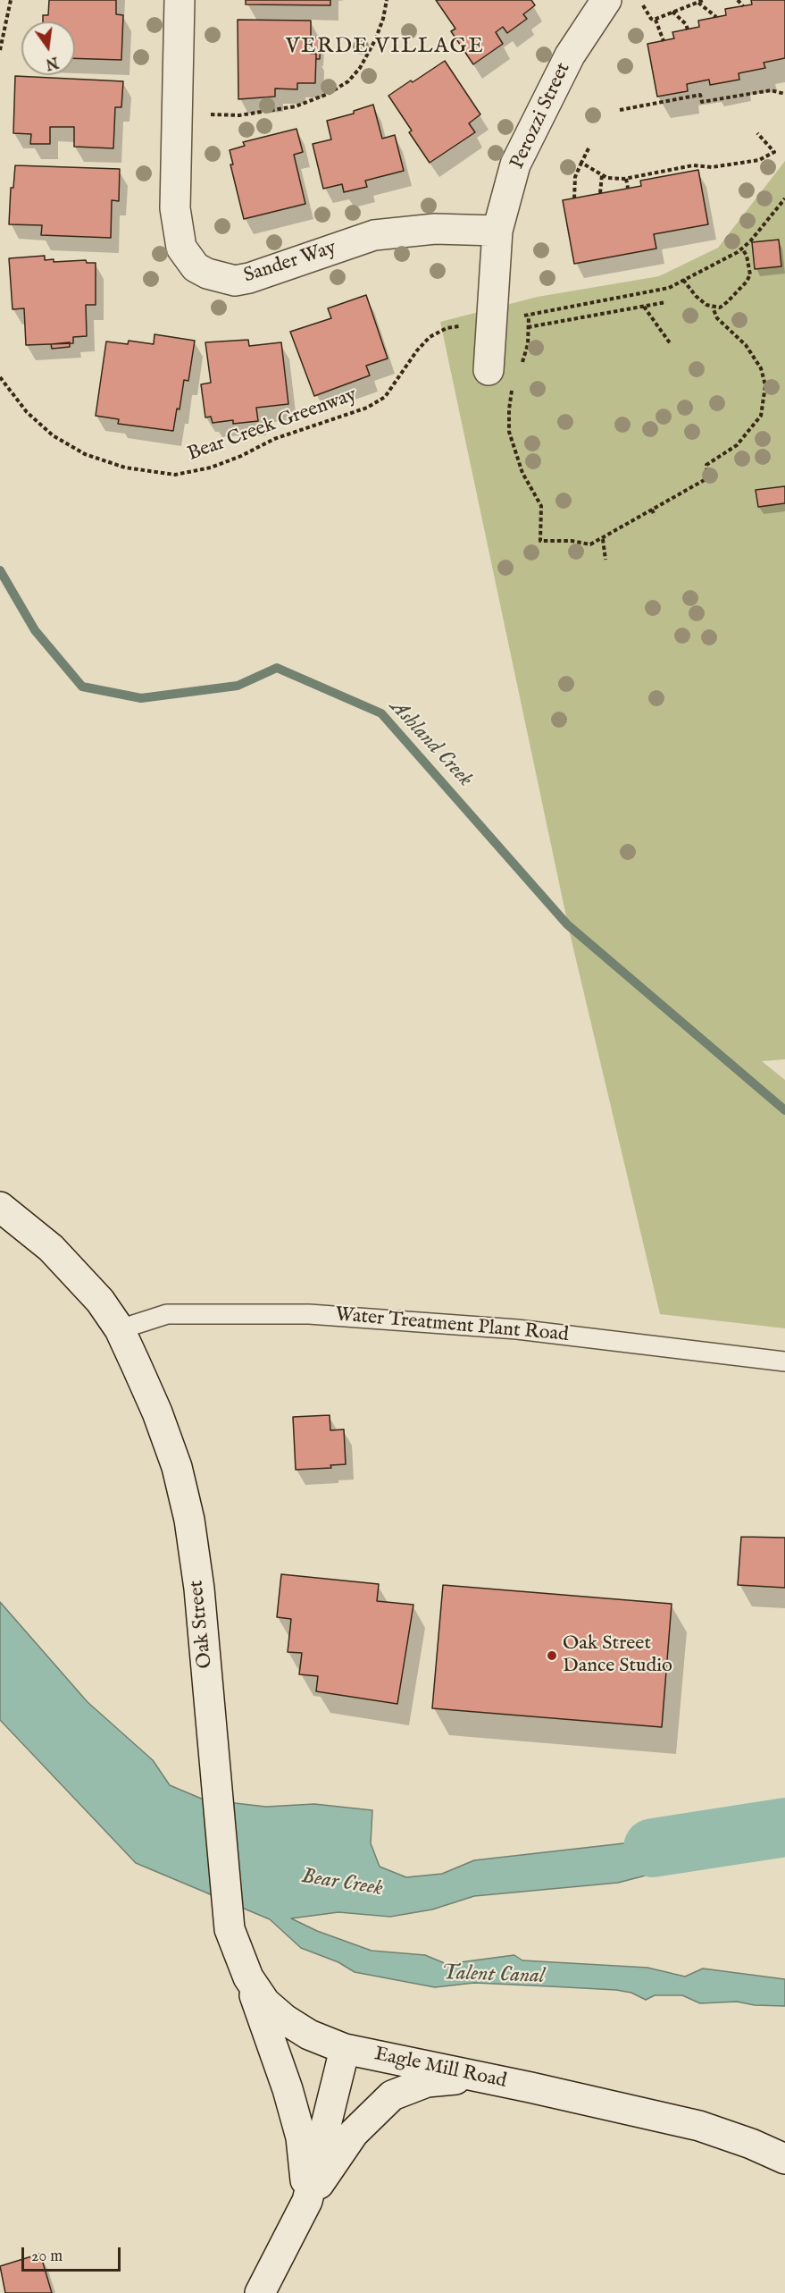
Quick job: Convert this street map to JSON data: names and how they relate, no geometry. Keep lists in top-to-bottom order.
{
  "streets": {
    "street": [
      "Perozzi Street",
      "Sander Way",
      "Oak Street",
      "Eagle Mill Road"
    ],
    "lane": ["Water Treatment Plant Road"],
    "path": ["Bear Creek Greenway"]
  },
  "crossings": [
    ["Perozzi Street", "Sander Way"],
    ["Water Treatment Plant Road", "Oak Street"],
    ["Oak Street", "Eagle Mill Road"]
  ],
  "districts": ["VERDE VILLAGE"],
  "water": ["Ashland Creek", "Bear Creek", "Talent Canal"],
  "places": ["Oak Street Dance Studio"],
  "scale_bar": "20 m",
  "north": "bottom"
}
